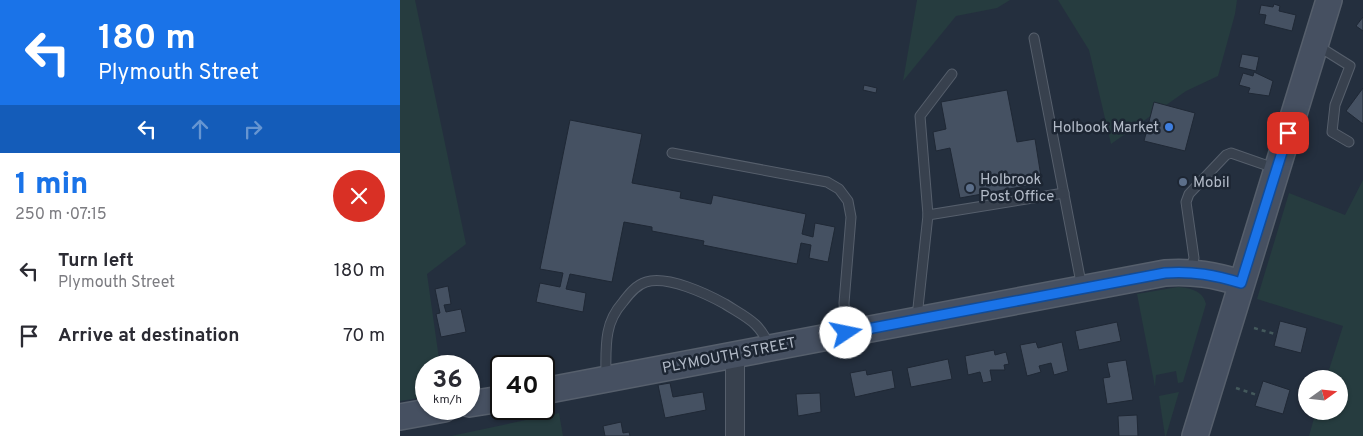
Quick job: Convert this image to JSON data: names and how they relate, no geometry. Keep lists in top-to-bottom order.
{
  "streets": {
    "street": ["PLYMOUTH STREET"]
  },
  "places": ["Holbook Market", "Mobil", "Holbrook Post Office"],
  "north": "right",
  "page": {
    "turn": ["180 m", "Plymouth Street"],
    "heading": ["1 min", "250 m · 07:15"],
    "list": [
      {
        "name": "Turn left",
        "note": "Plymouth Street",
        "value": "180 m"
      },
      {
        "name": "Arrive at destination",
        "value": "70 m"
      }
    ],
    "speed": "36 km/h",
    "limit": "40"
  }
}
